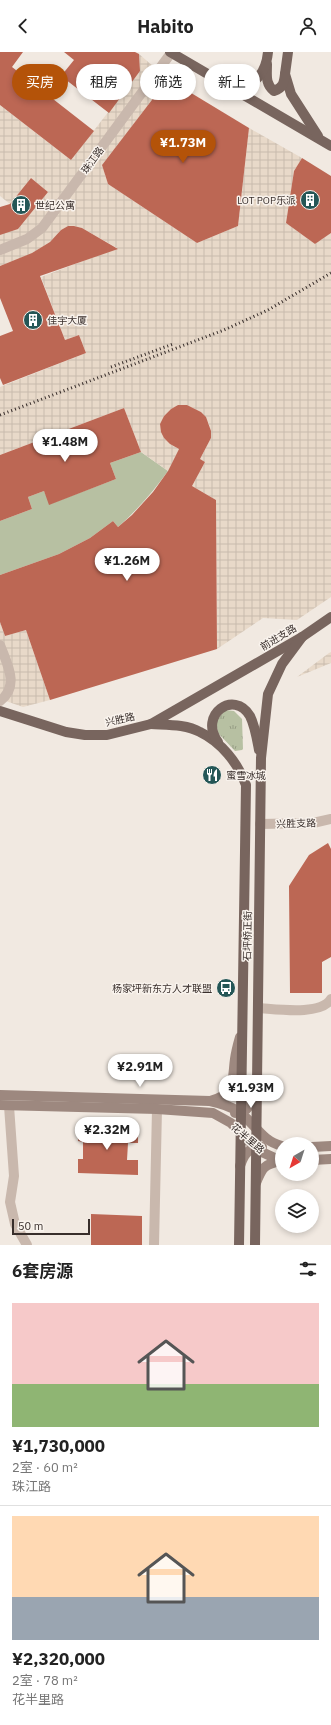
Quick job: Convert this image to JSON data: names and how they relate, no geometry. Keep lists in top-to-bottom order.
{
  "streets": {
    "main road": [
      "前进支路",
      "兴胜路",
      "石坪桥正街",
      "花半里路"
    ],
    "street": ["珠江路", "兴胜支路"]
  },
  "crossings": [
    ["前进支路", "兴胜路"],
    ["前进支路", "石坪桥正街"],
    ["兴胜路", "石坪桥正街"],
    ["兴胜支路", "石坪桥正街"],
    ["石坪桥正街", "花半里路"]
  ],
  "places": {
    "building": ["LOT POP乐派", "世纪公寓", "佳宇大厦"],
    "restaurant": ["蜜雪冰城"],
    "bus stop": ["杨家坪新东方人才联盟"]
  },
  "scale_bar": "50 m",
  "north": "bottom left",
  "page": {
    "header": "Habito",
    "chip": [
      "买房",
      "租房",
      "筛选",
      "新上"
    ],
    "price": [
      "¥1.73M",
      "¥1.48M",
      "¥1.26M",
      "¥2.91M",
      "¥1.93M",
      "¥2.32M"
    ],
    "scale": "50 m",
    "heading": "6套房源",
    "list": [
      {
        "name": "¥1,730,000",
        "note": "2室 · 60 m² · 珠江路"
      },
      {
        "name": "¥2,320,000",
        "note": "2室 · 78 m² · 花半里路"
      }
    ]
  }
}
